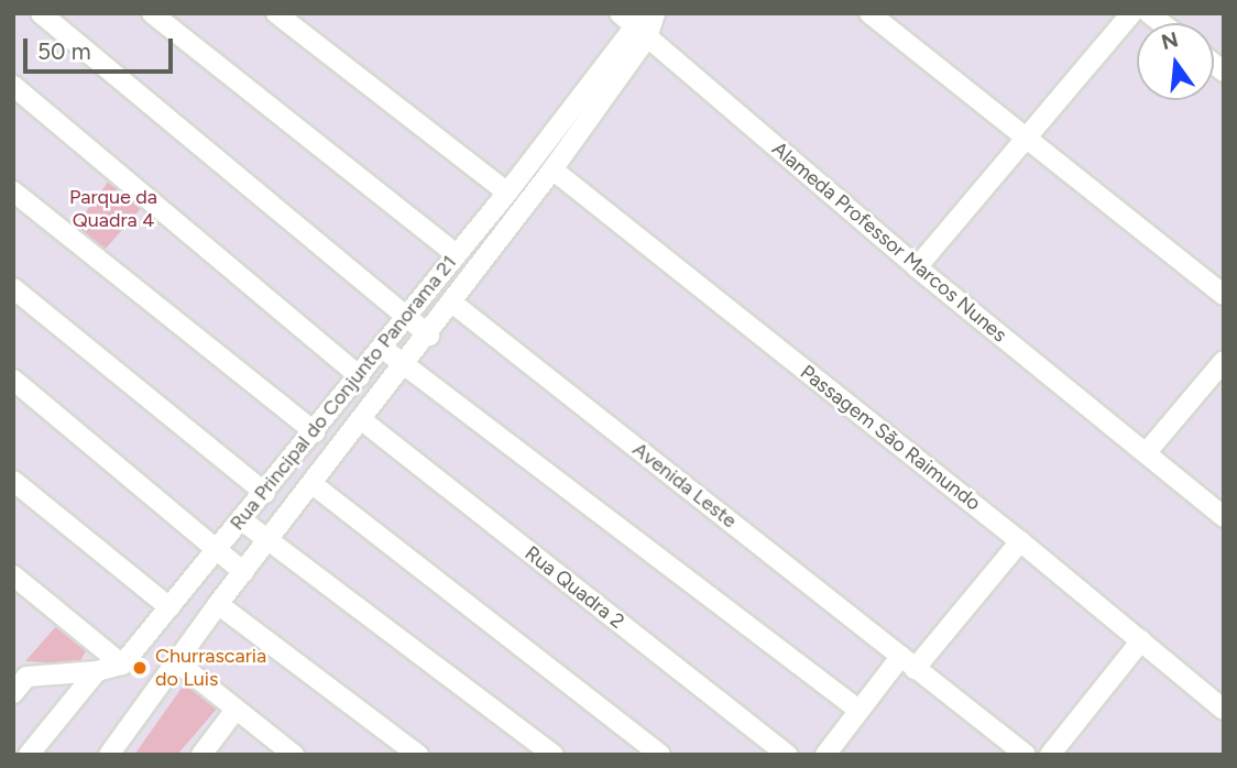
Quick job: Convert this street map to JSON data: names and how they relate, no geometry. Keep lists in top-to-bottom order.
{
  "streets": {
    "street": [
      "Alameda Professor Marcos Nunes",
      "Rua Principal do Conjunto Panorama 21",
      "Passagem São Raimundo",
      "Avenida Leste",
      "Rua Quadra 2"
    ]
  },
  "crossings": [
    ["Alameda Professor Marcos Nunes", "Rua Principal do Conjunto Panorama 21"],
    ["Rua Principal do Conjunto Panorama 21", "Passagem São Raimundo"],
    ["Rua Principal do Conjunto Panorama 21", "Avenida Leste"],
    ["Rua Principal do Conjunto Panorama 21", "Rua Quadra 2"]
  ],
  "parks": ["Parque da Quadra 4"],
  "places": ["Churrascaria do Luis"],
  "scale_bar": "50 m",
  "north": "top"
}
